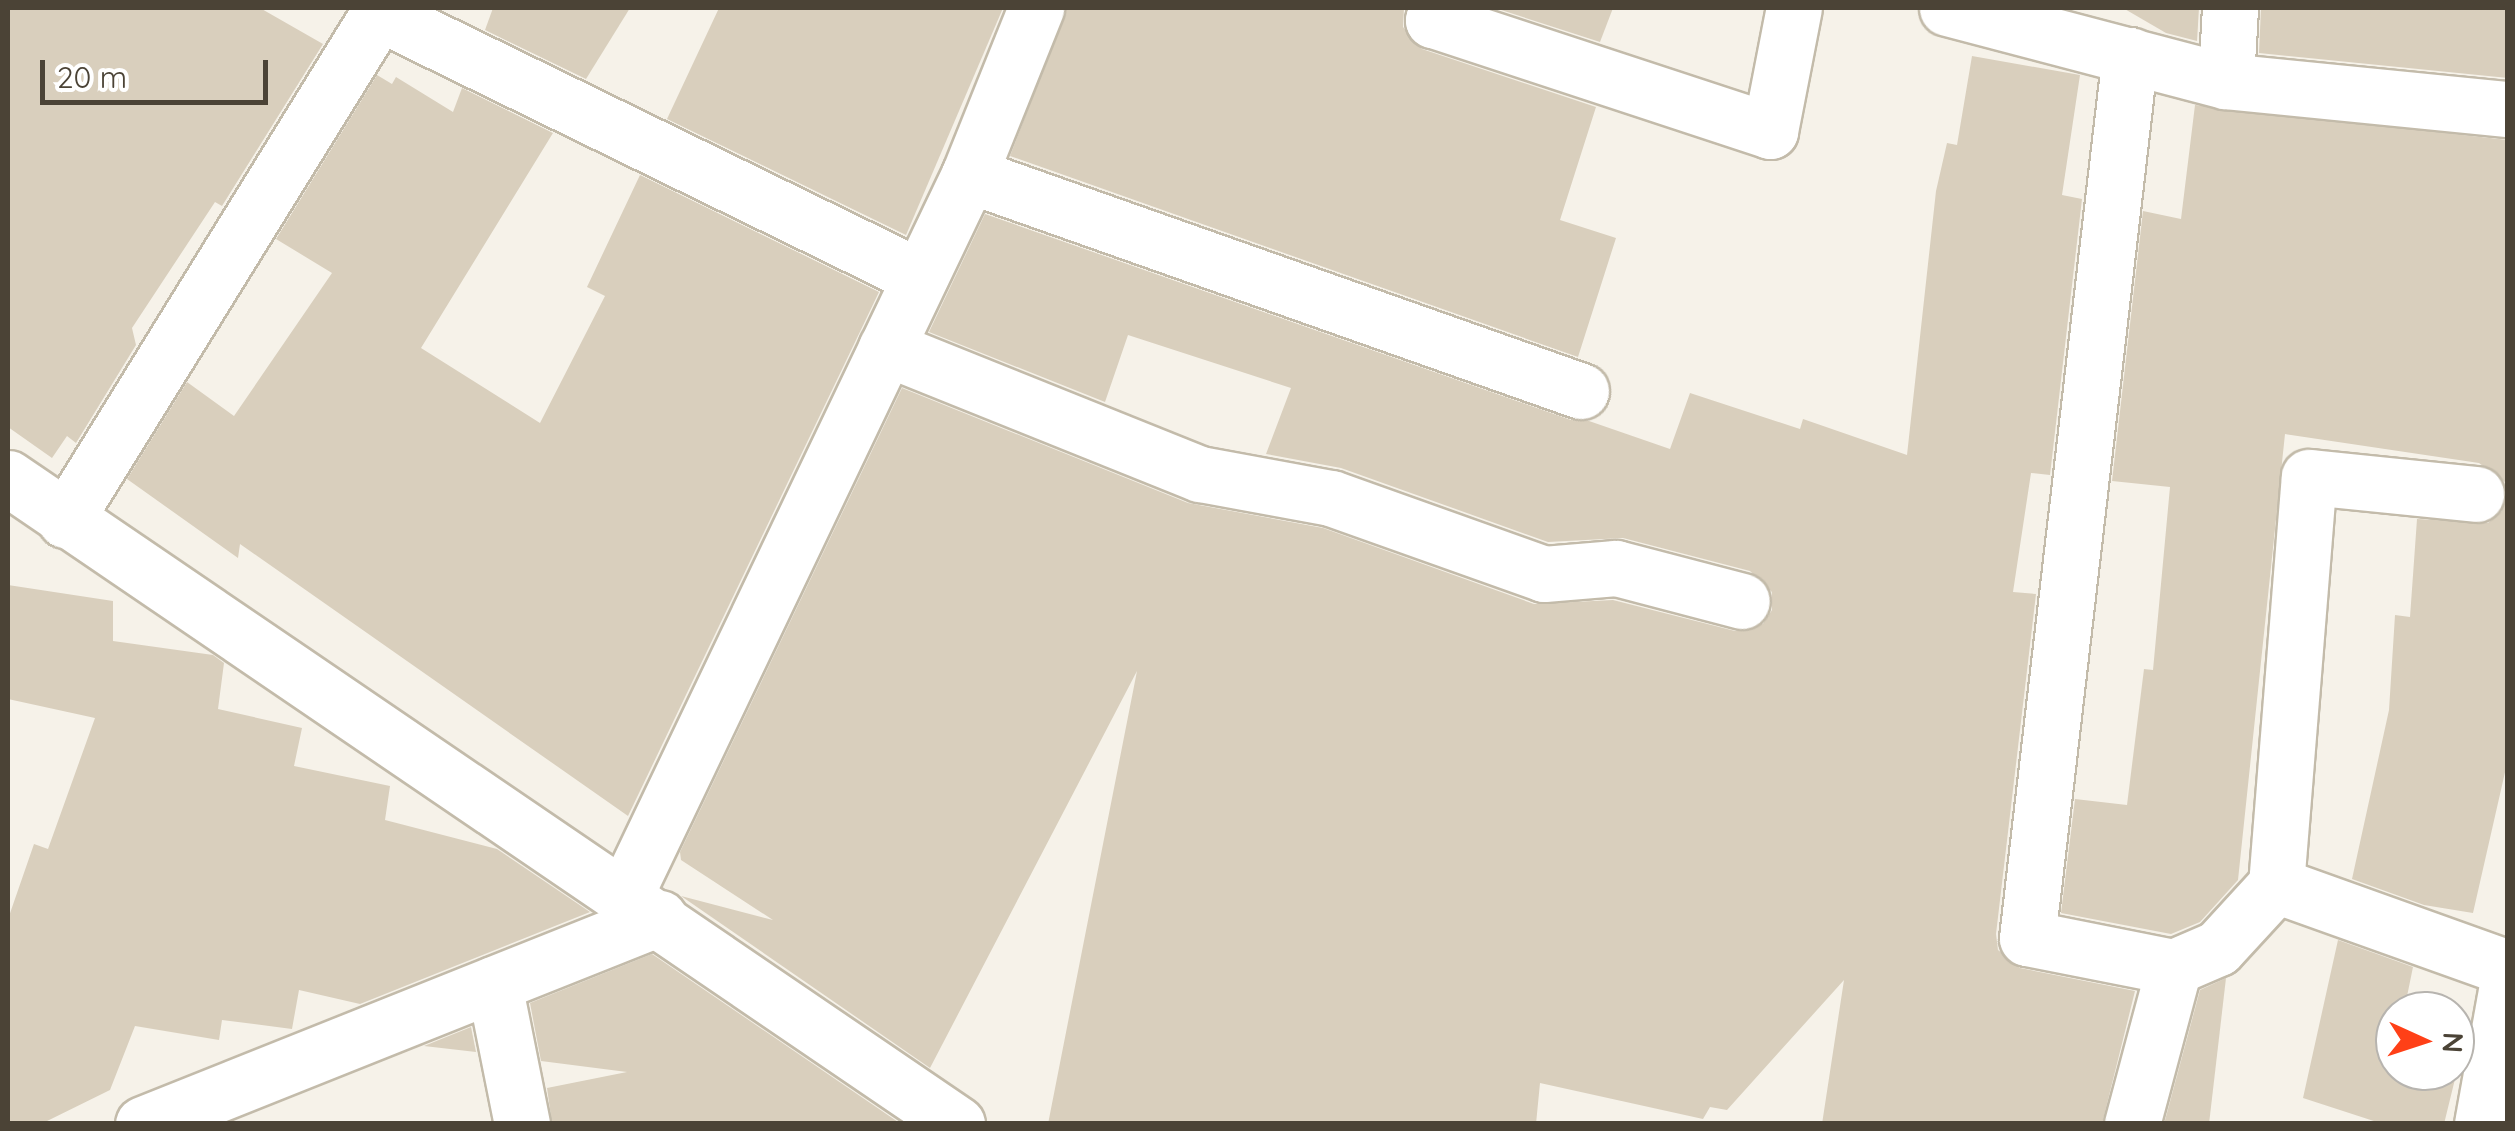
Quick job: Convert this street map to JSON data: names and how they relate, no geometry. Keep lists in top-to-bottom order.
{
  "scale_bar": "20 m",
  "north": "right"
}
